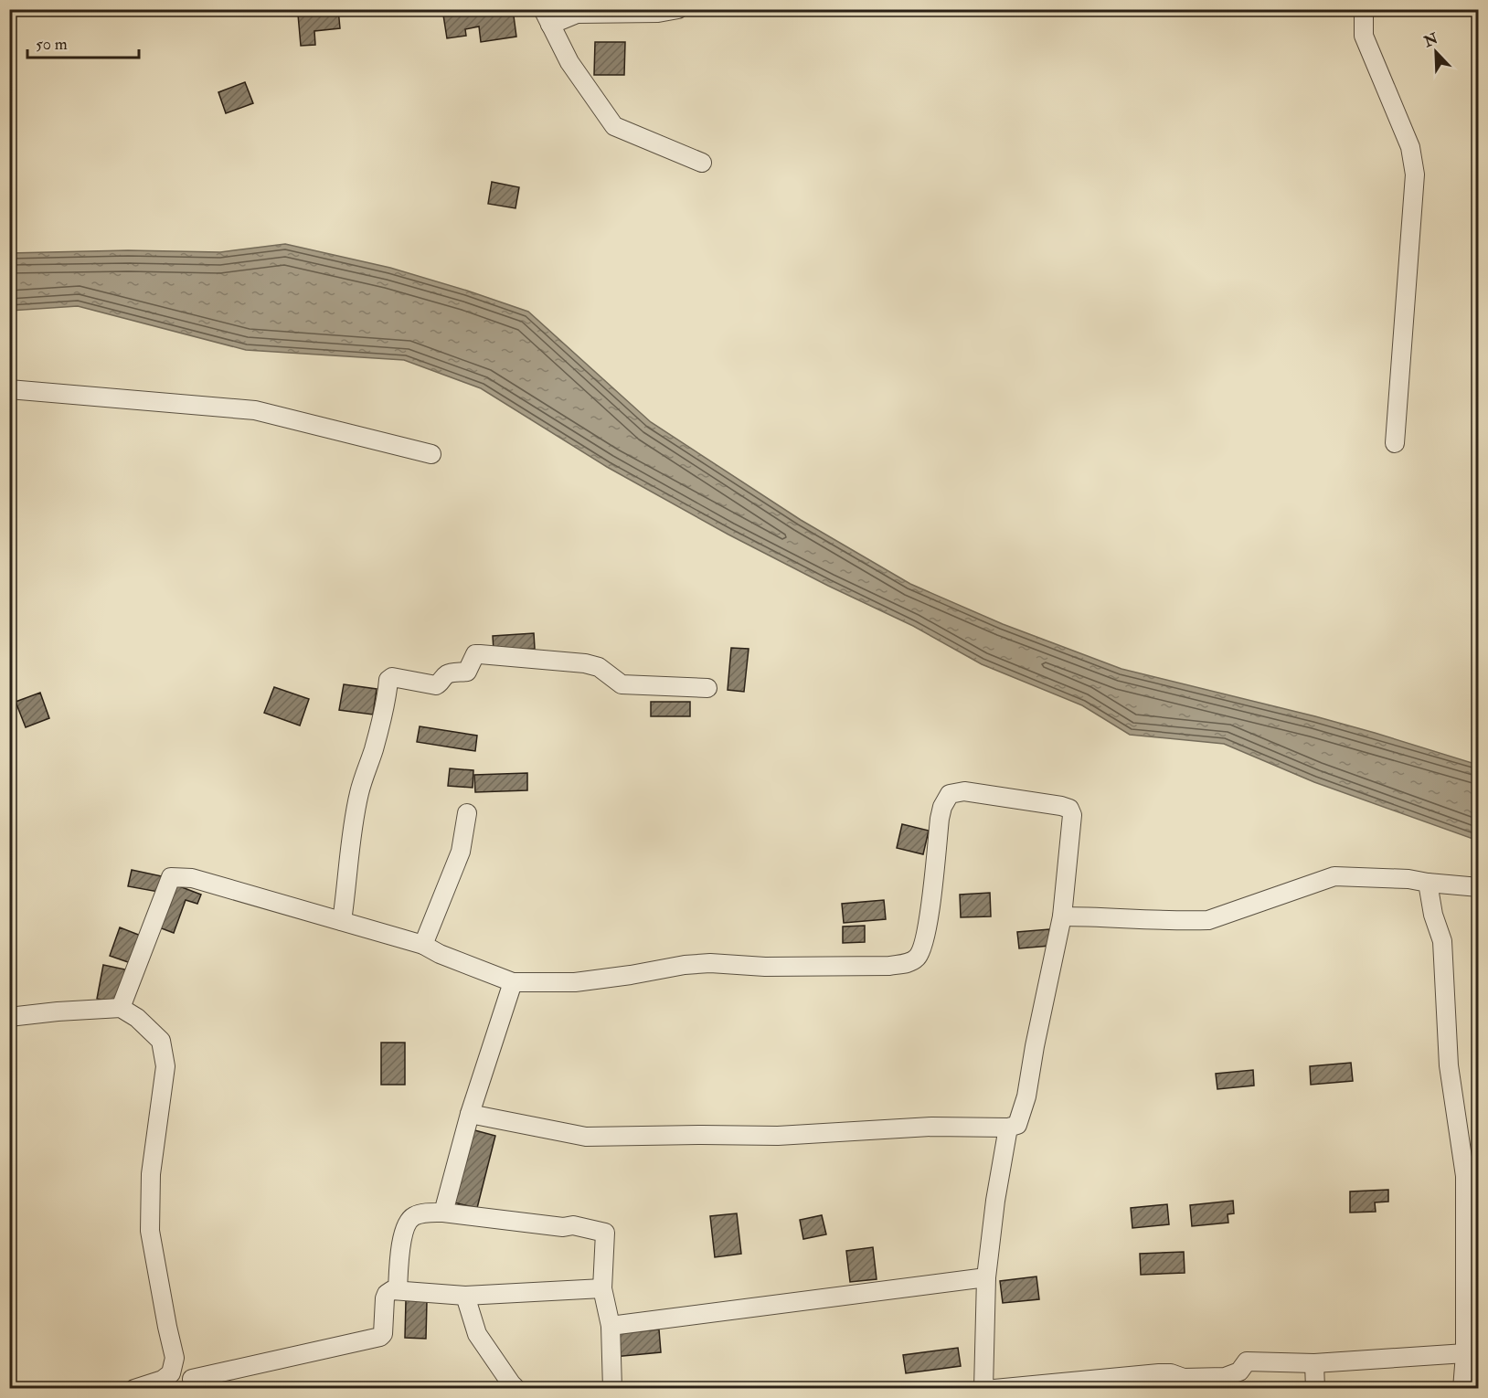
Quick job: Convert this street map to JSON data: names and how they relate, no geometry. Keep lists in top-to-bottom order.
{
  "scale_bar": "50 m",
  "north": "top left"
}
